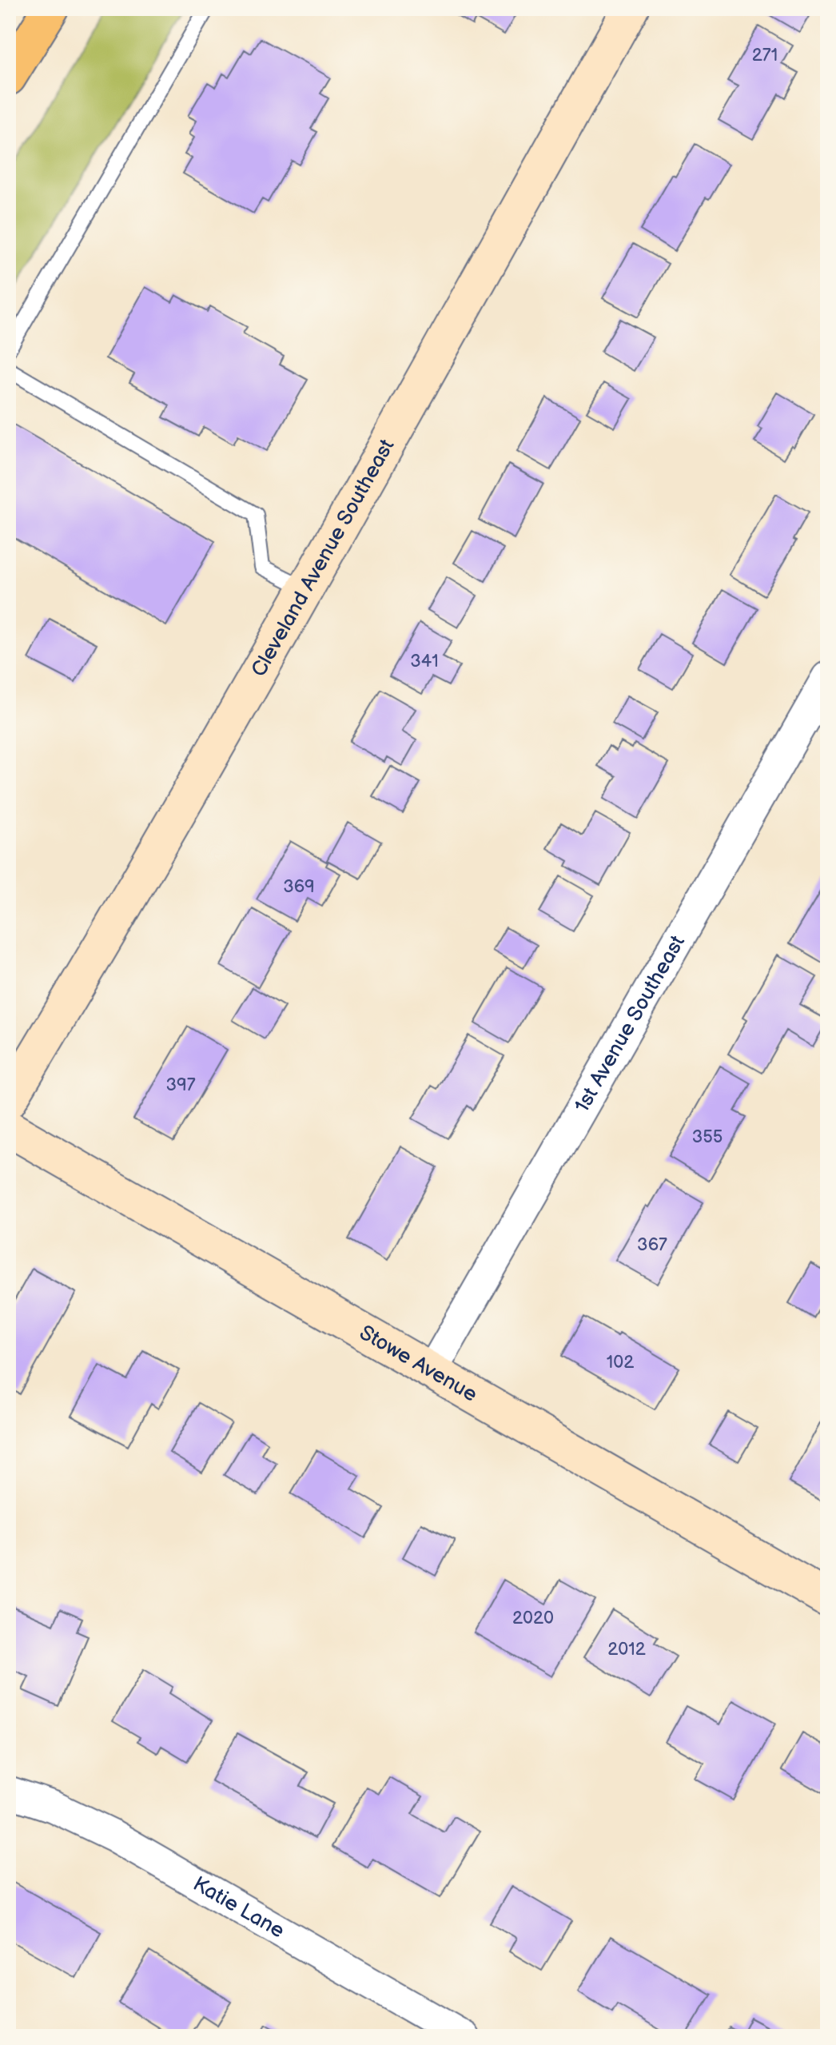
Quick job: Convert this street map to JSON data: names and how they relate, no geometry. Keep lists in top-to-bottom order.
{
  "streets": {
    "street": [
      "Cleveland Avenue Southeast",
      "1st Avenue Southeast",
      "Stowe Avenue",
      "Katie Lane"
    ]
  },
  "crossings": [
    ["1st Avenue Southeast", "Stowe Avenue"]
  ],
  "house_numbers": [
    "271",
    "341",
    "369",
    "397",
    "355",
    "367",
    "102",
    "2020",
    "2012"
  ]
}
